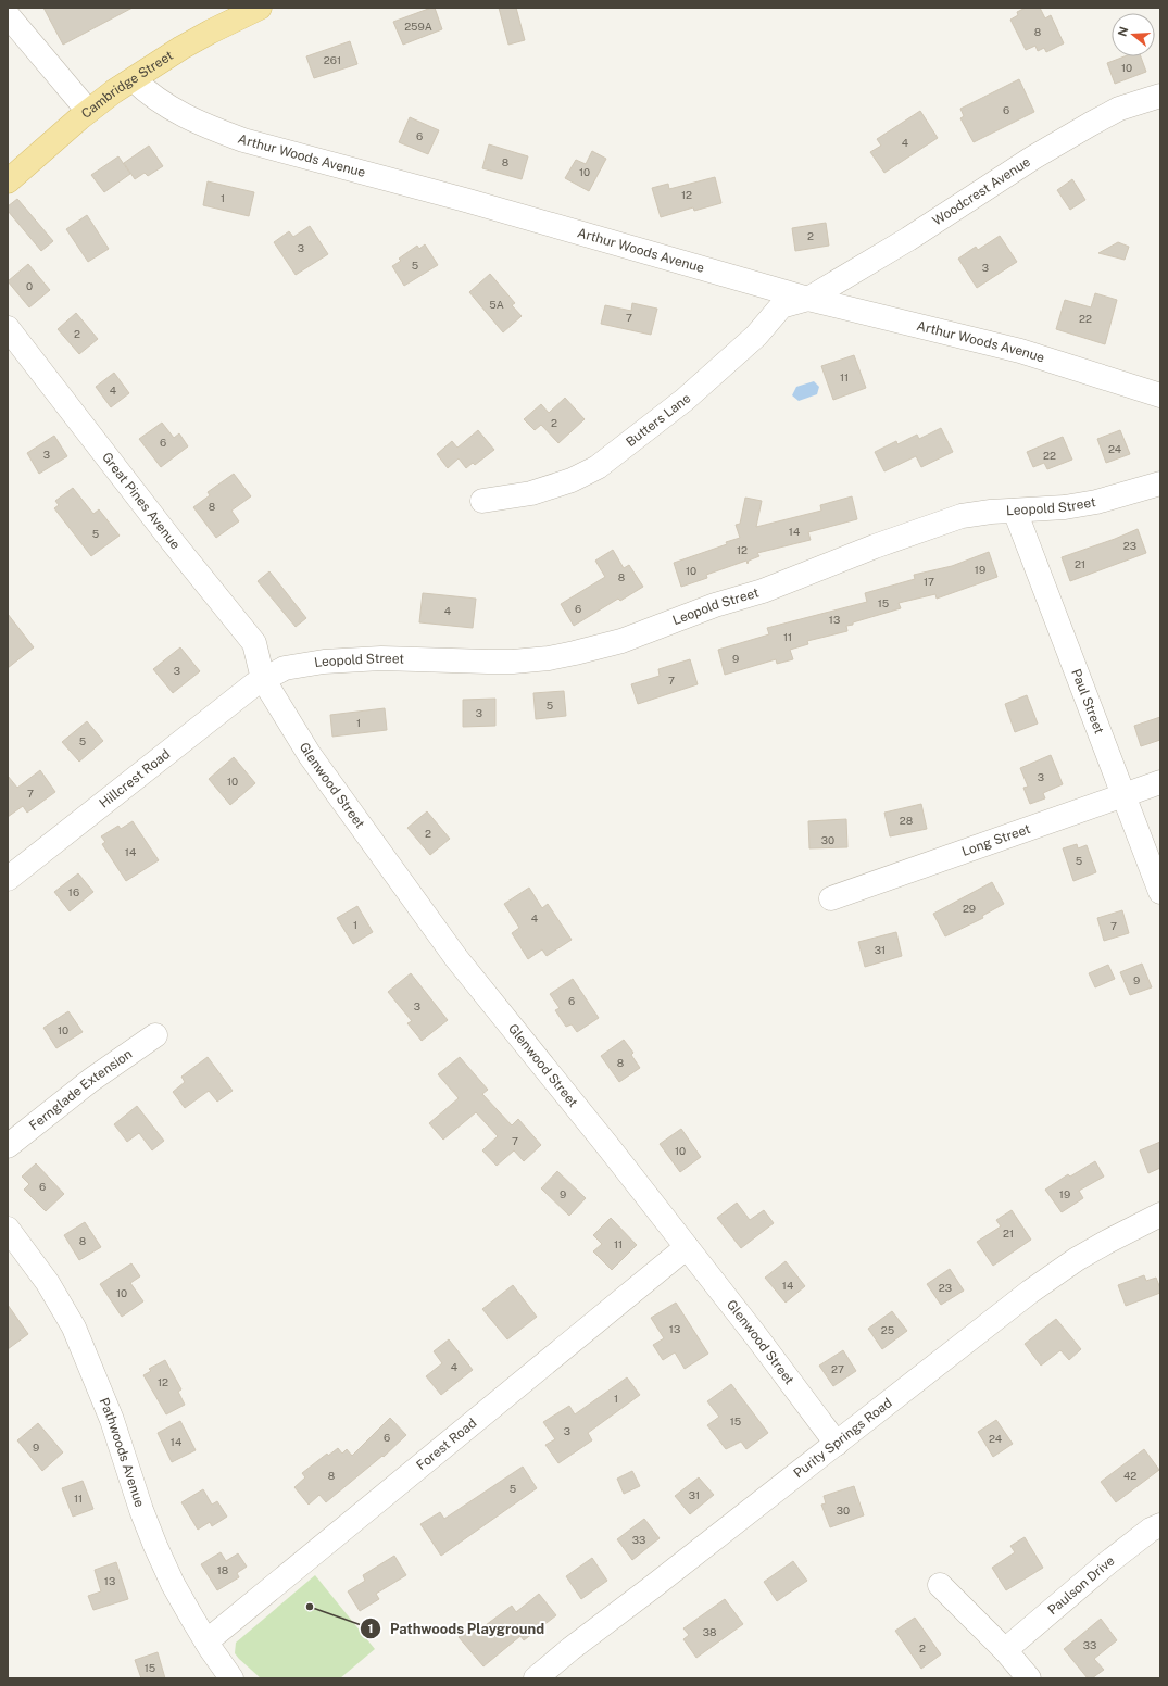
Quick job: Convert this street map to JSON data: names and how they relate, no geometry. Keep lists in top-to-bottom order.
{
  "streets": {
    "main road": ["Cambridge Street"],
    "street": [
      "Arthur Woods Avenue",
      "Woodcrest Avenue",
      "Butters Lane",
      "Great Pines Avenue",
      "Leopold Street",
      "Paul Street",
      "Hillcrest Road",
      "Glenwood Street",
      "Long Street",
      "Fernglade Extension",
      "Purity Springs Road",
      "Forest Road",
      "Pathwoods Avenue",
      "Paulson Drive"
    ]
  },
  "crossings": [
    ["Cambridge Street", "Arthur Woods Avenue"],
    ["Arthur Woods Avenue", "Woodcrest Avenue"],
    ["Arthur Woods Avenue", "Butters Lane"],
    ["Woodcrest Avenue", "Butters Lane"],
    ["Great Pines Avenue", "Leopold Street"],
    ["Great Pines Avenue", "Hillcrest Road"],
    ["Great Pines Avenue", "Glenwood Street"],
    ["Leopold Street", "Paul Street"],
    ["Leopold Street", "Hillcrest Road"],
    ["Leopold Street", "Glenwood Street"],
    ["Paul Street", "Long Street"],
    ["Hillcrest Road", "Glenwood Street"],
    ["Glenwood Street", "Purity Springs Road"],
    ["Glenwood Street", "Forest Road"],
    ["Forest Road", "Pathwoods Avenue"]
  ],
  "places": ["Pathwoods Playground"],
  "house_numbers": [
    "259A",
    "8",
    "261",
    "10",
    "6",
    "6",
    "4",
    "8",
    "10",
    "12",
    "1",
    "2",
    "3",
    "5",
    "3",
    "0",
    "5A",
    "7",
    "22",
    "2",
    "11",
    "4",
    "2",
    "6",
    "24",
    "3",
    "22",
    "8",
    "14",
    "5",
    "23",
    "12",
    "21",
    "19",
    "10",
    "8",
    "17",
    "15",
    "6",
    "4",
    "13",
    "11",
    "9",
    "3",
    "7",
    "5",
    "3",
    "1",
    "5",
    "3",
    "10",
    "7",
    "28",
    "2",
    "30",
    "14",
    "5",
    "16",
    "29",
    "4",
    "1",
    "7",
    "31",
    "9",
    "6",
    "3",
    "10",
    "8",
    "7",
    "10",
    "6",
    "9",
    "19",
    "21",
    "8",
    "11",
    "14",
    "23",
    "10",
    "13",
    "25",
    "4",
    "27",
    "12",
    "1",
    "15",
    "3",
    "6",
    "24",
    "14",
    "9",
    "8",
    "42",
    "5",
    "31",
    "11",
    "30",
    "33",
    "18",
    "13",
    "38",
    "33",
    "2",
    "15"
  ],
  "north": "left"
}
